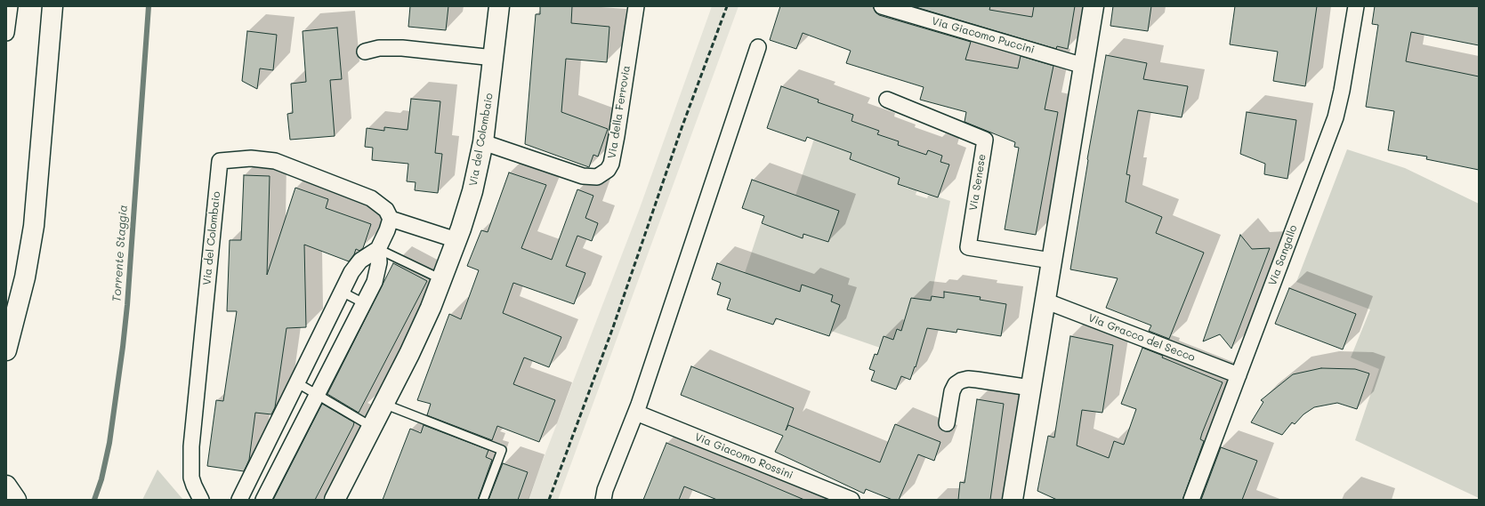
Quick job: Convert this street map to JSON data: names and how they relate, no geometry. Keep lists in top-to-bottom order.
{
  "streets": {
    "main road": ["Via del Colombaio"],
    "street": [
      "Via Giacomo Puccini",
      "Via della Ferrovia",
      "Via Senese",
      "Via Sangallo",
      "Via Gracco del Secco",
      "Via Giacomo Rossini"
    ]
  },
  "crossings": [
    ["Via della Ferrovia", "Via del Colombaio"],
    ["Via Sangallo", "Via Gracco del Secco"]
  ],
  "water": ["Torrente Staggia"]
}
